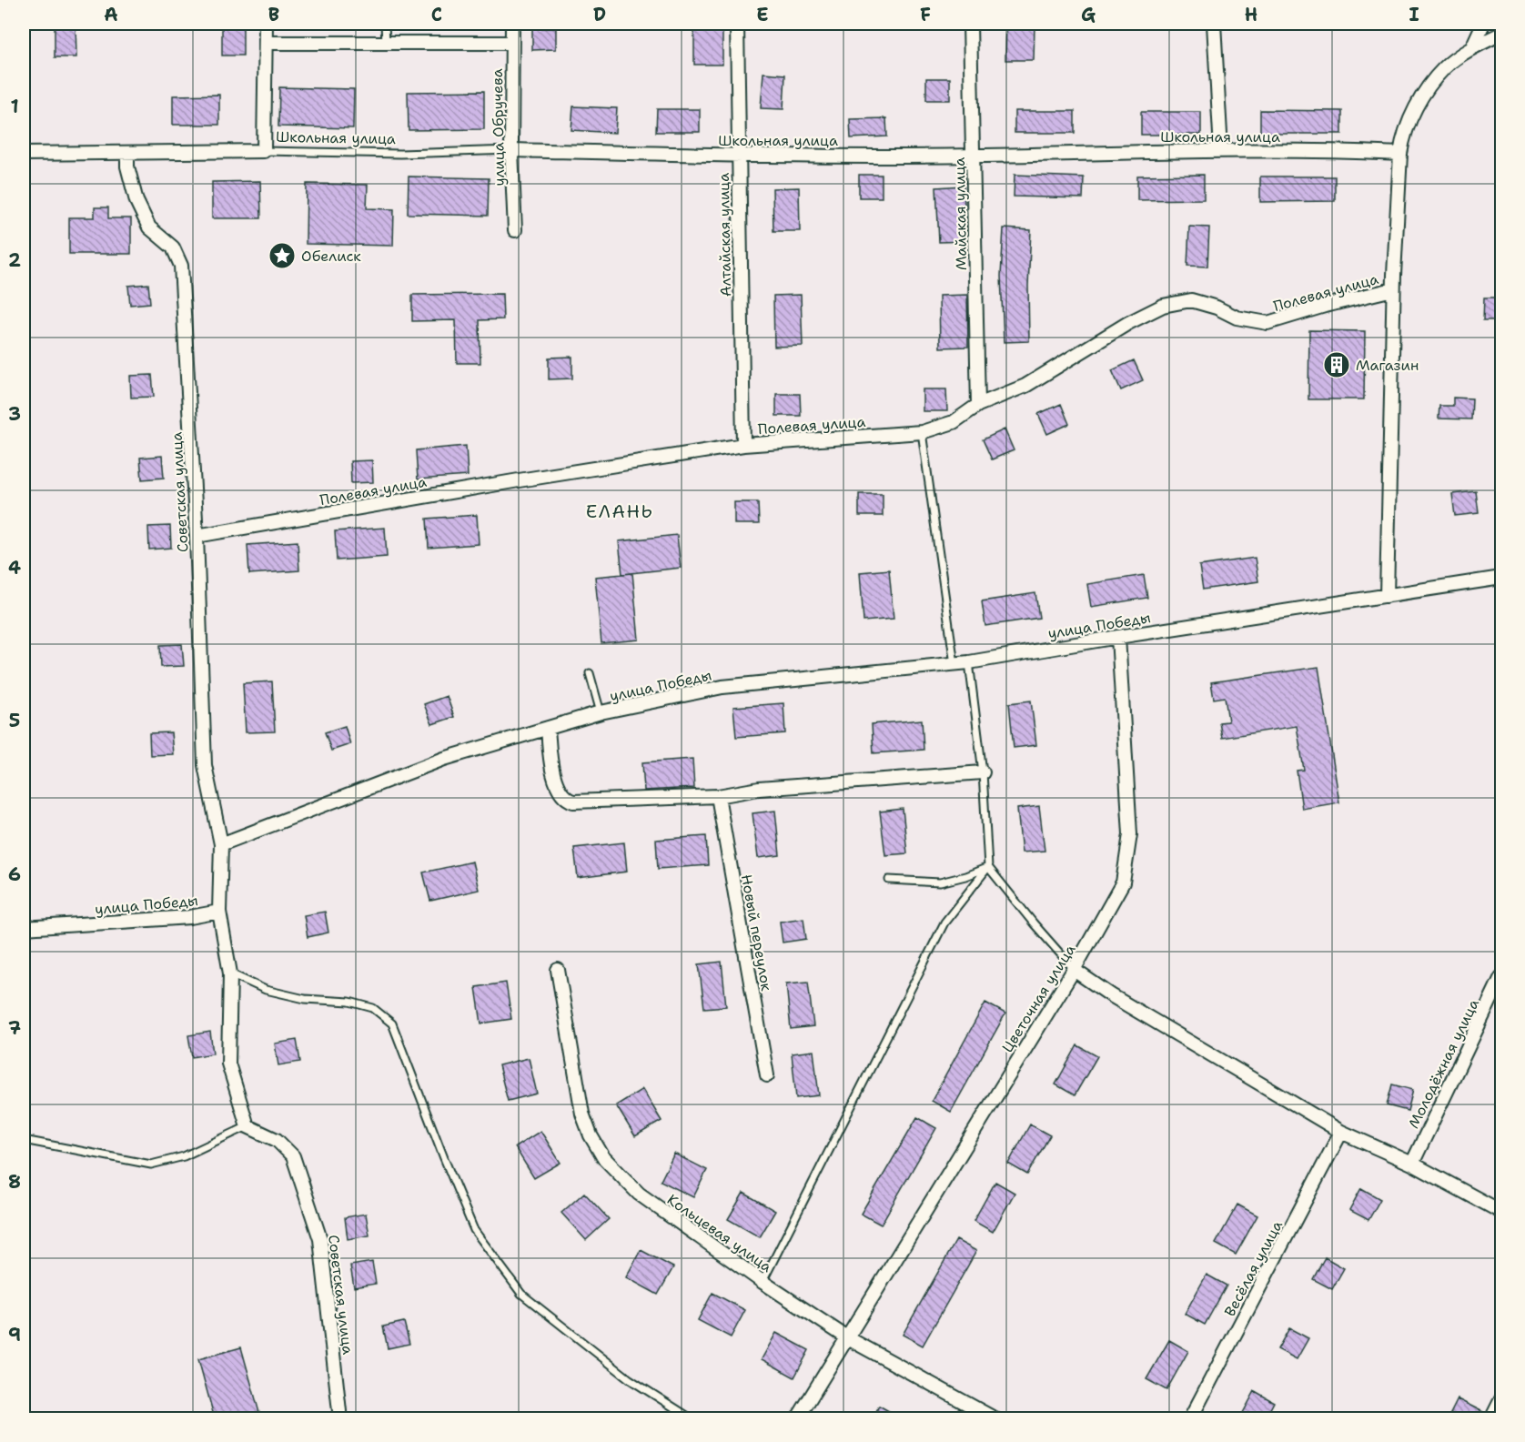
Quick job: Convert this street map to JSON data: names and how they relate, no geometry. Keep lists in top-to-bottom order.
{
  "streets": {
    "street": [
      "улица Обручева",
      "Школьная улица",
      "Майская улица",
      "Алтайская улица",
      "Полевая улица",
      "Советская улица",
      "улица Победы",
      "Новый переулок",
      "Цветочная улица",
      "Молодёжная улица",
      "Кольцевая улица",
      "Весёлая улица"
    ]
  },
  "crossings": [
    ["улица Обручева", "Школьная улица"],
    ["Школьная улица", "Майская улица"],
    ["Школьная улица", "Алтайская улица"],
    ["Школьная улица", "Советская улица"],
    ["Майская улица", "Полевая улица"],
    ["Алтайская улица", "Полевая улица"],
    ["Полевая улица", "Советская улица"],
    ["Советская улица", "улица Победы"],
    ["улица Победы", "Цветочная улица"],
    ["Цветочная улица", "Кольцевая улица"]
  ],
  "districts": ["ЕЛАНЬ"],
  "places": {
    "place": ["Обелиск"],
    "building": ["Магазин"]
  },
  "grid": {
    "columns": [
      "A",
      "B",
      "C",
      "D",
      "E",
      "F",
      "G",
      "H",
      "I"
    ],
    "rows": [
      "1",
      "2",
      "3",
      "4",
      "5",
      "6",
      "7",
      "8",
      "9"
    ]
  }
}
